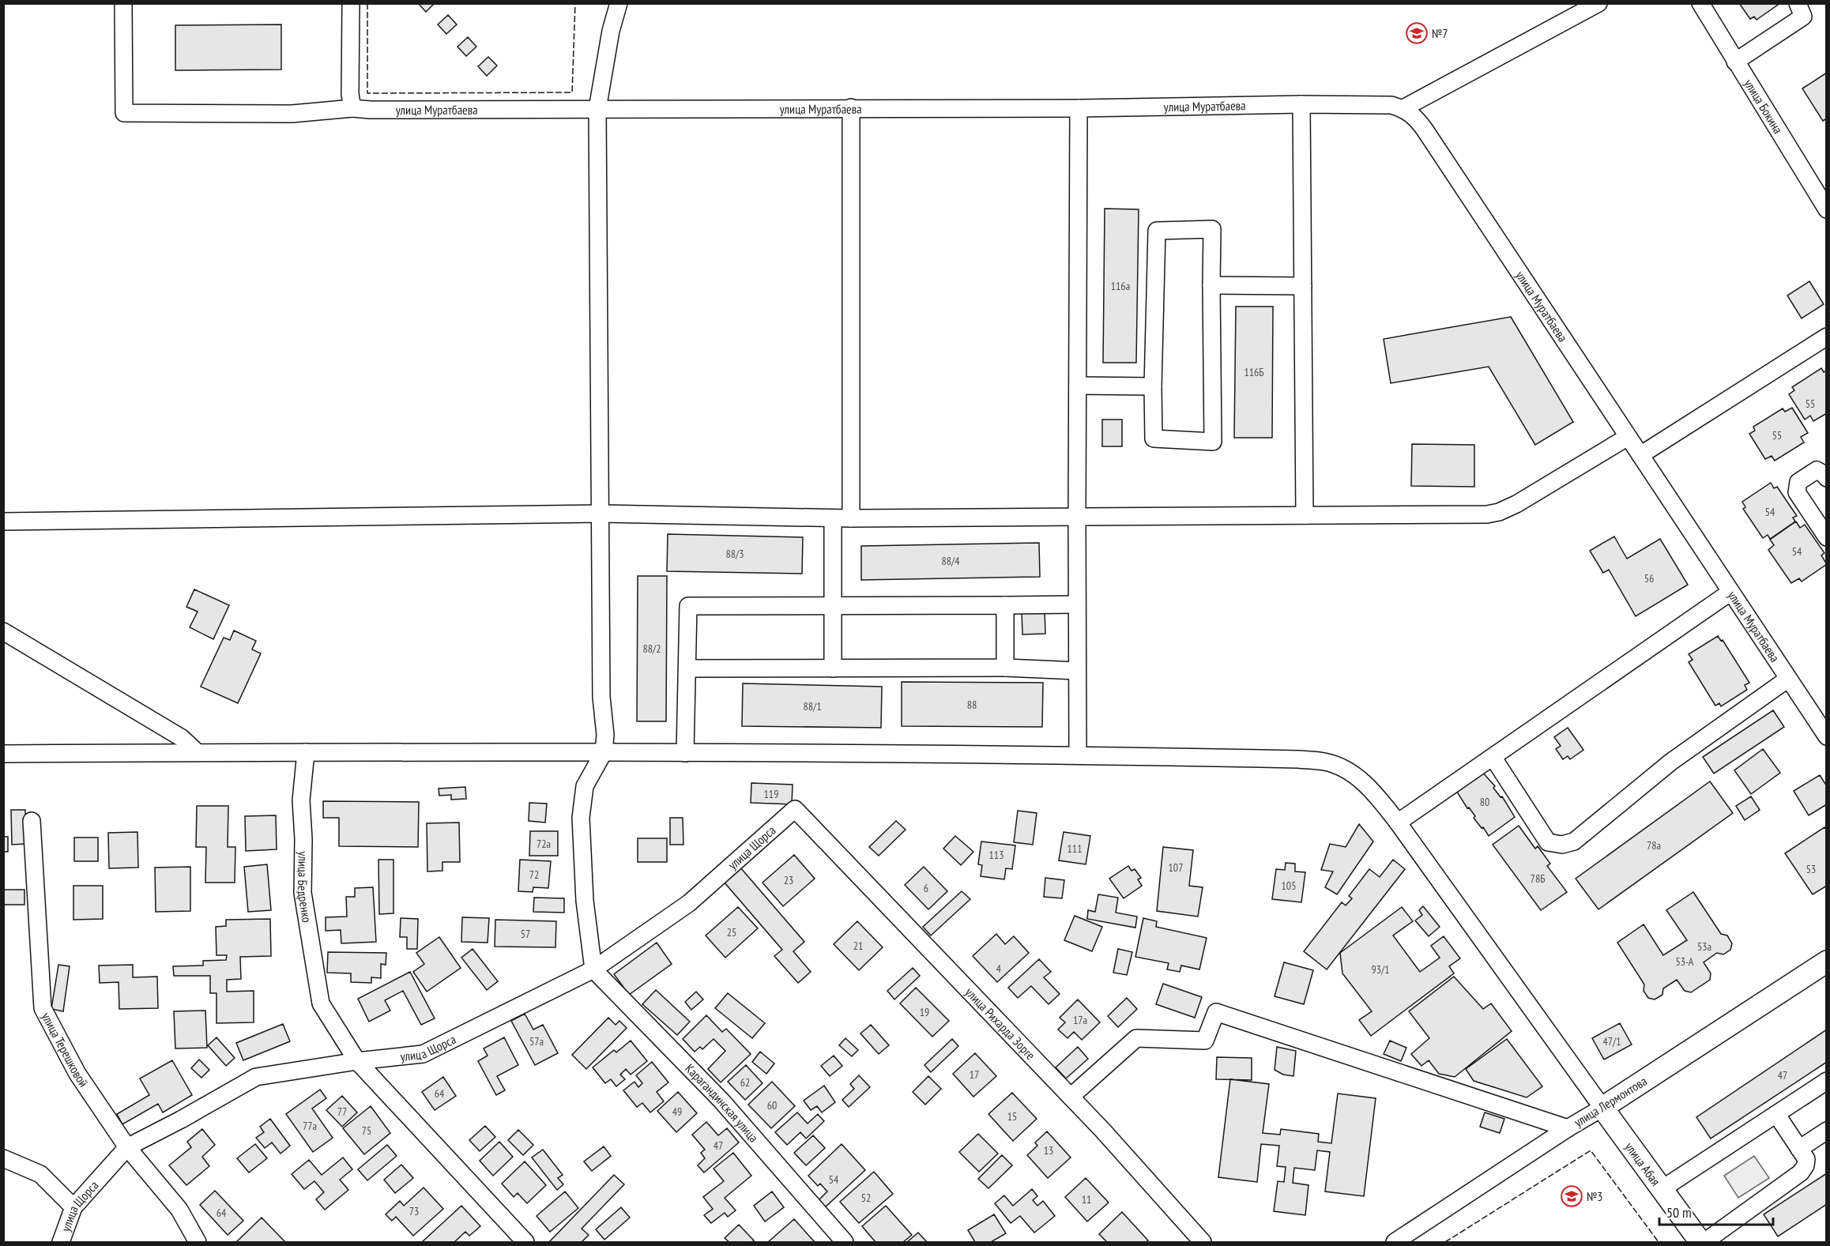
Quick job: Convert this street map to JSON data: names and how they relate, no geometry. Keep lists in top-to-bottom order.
{
  "streets": {
    "main road": ["улица Лермонтова", "улица Абая"],
    "street": [
      "улица Муратбаева",
      "улица Бокина",
      "улица Щорса",
      "улица Бедренко",
      "улица Рихарда Зорге",
      "улица Терешковой",
      "Карагандинская улица"
    ]
  },
  "crossings": [
    ["улица Щорса", "улица Бедренко"],
    ["улица Щорса", "улица Рихарда Зорге"],
    ["улица Щорса", "улица Терешковой"],
    ["улица Щорса", "Карагандинская улица"],
    ["улица Лермонтова", "улица Абая"]
  ],
  "places": {
    "school or university": ["№7", "№3"]
  },
  "house_numbers": [
    "116а",
    "116Б",
    "55",
    "55",
    "54",
    "54",
    "88/3",
    "88/4",
    "56",
    "88/2",
    "88",
    "88/1",
    "119",
    "80",
    "72а",
    "78а",
    "111",
    "113",
    "107",
    "53",
    "72",
    "78Б",
    "23",
    "105",
    "6",
    "25",
    "57",
    "21",
    "53а",
    "53-А",
    "4",
    "93/1",
    "19",
    "17а",
    "57а",
    "47/1",
    "17",
    "47",
    "62",
    "64",
    "60",
    "77",
    "49",
    "15",
    "77а",
    "75",
    "47",
    "13",
    "54",
    "52",
    "11",
    "73",
    "64"
  ],
  "scale_bar": "50 m"
}
